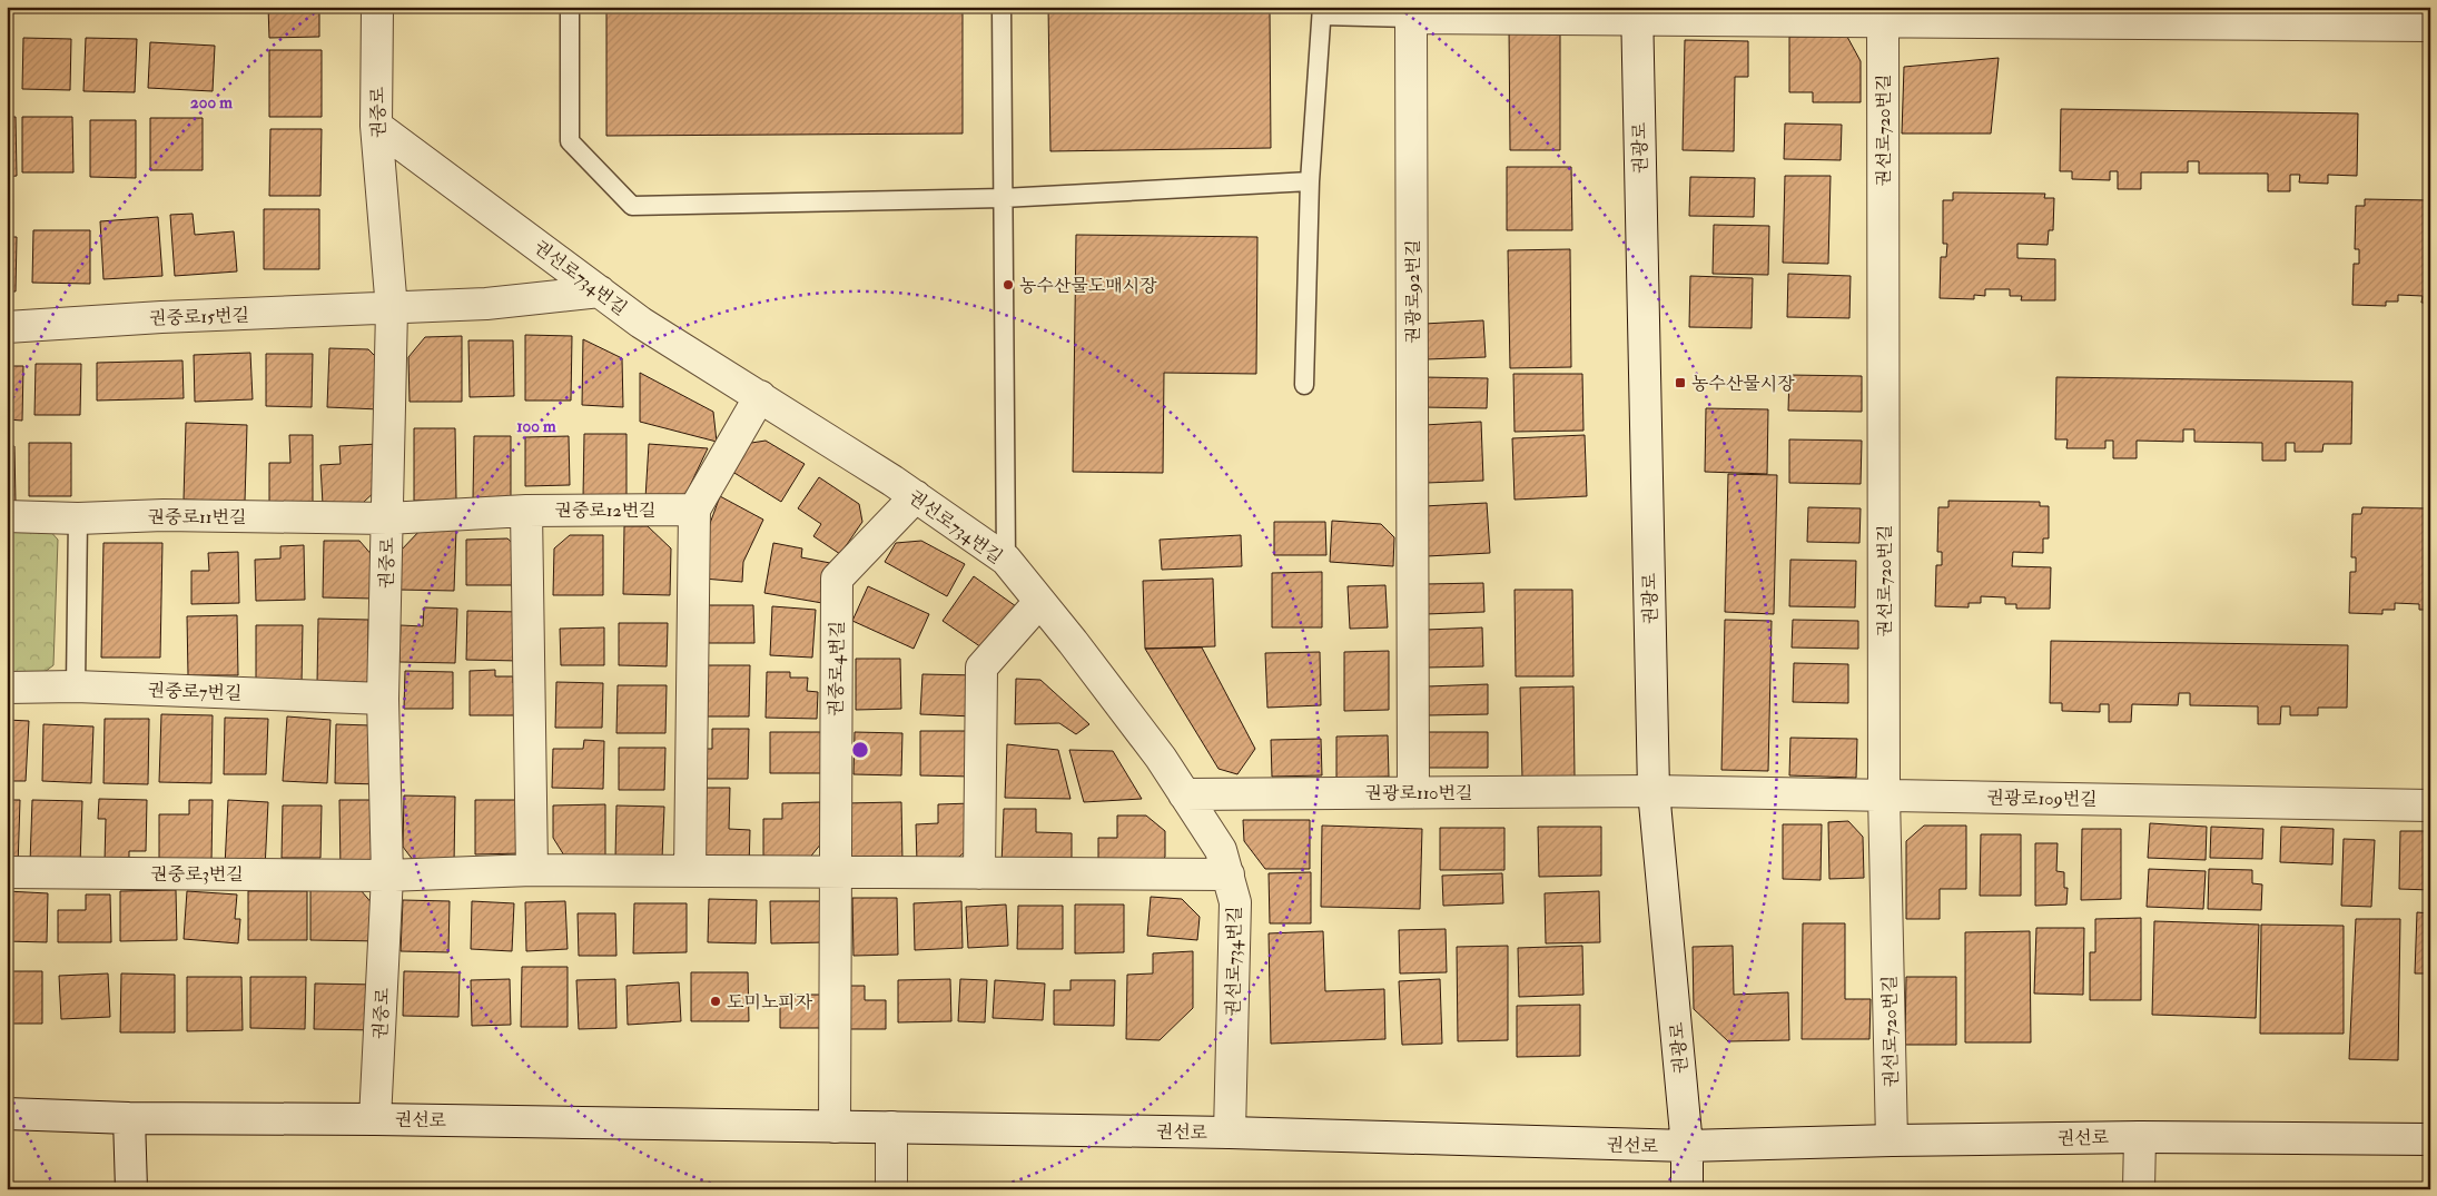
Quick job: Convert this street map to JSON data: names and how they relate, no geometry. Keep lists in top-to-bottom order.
{
  "streets": {
    "street": [
      "권중로",
      "권선로720번길",
      "권광로",
      "권선로734번길",
      "권광로92번길",
      "권중로15번길",
      "권중로12번길",
      "권중로11번길",
      "권중로4번길",
      "권중로7번길",
      "권광로110번길",
      "권광로109번길",
      "권중로3번길",
      "권선로"
    ]
  },
  "crossings": [
    ["권중로", "권선로734번길"],
    ["권중로", "권중로15번길"],
    ["권중로", "권중로12번길"],
    ["권중로", "권중로11번길"],
    ["권중로", "권중로7번길"],
    ["권중로", "권중로3번길"],
    ["권중로", "권선로"],
    ["권선로720번길", "권광로109번길"],
    ["권선로720번길", "권선로"],
    ["권광로", "권광로110번길"],
    ["권광로", "권광로109번길"],
    ["권광로", "권선로"],
    ["권선로734번길", "권중로15번길"],
    ["권선로734번길", "권중로4번길"],
    ["권선로734번길", "권광로110번길"],
    ["권선로734번길", "권선로"],
    ["권광로92번길", "권광로110번길"],
    ["권중로12번길", "권중로11번길"],
    ["권광로110번길", "권광로109번길"]
  ],
  "places": {
    "other": ["농수산물도매시장", "도미노피자"],
    "transit": ["농수산물시장"]
  },
  "rings": ["200 m", "100 m"]
}
